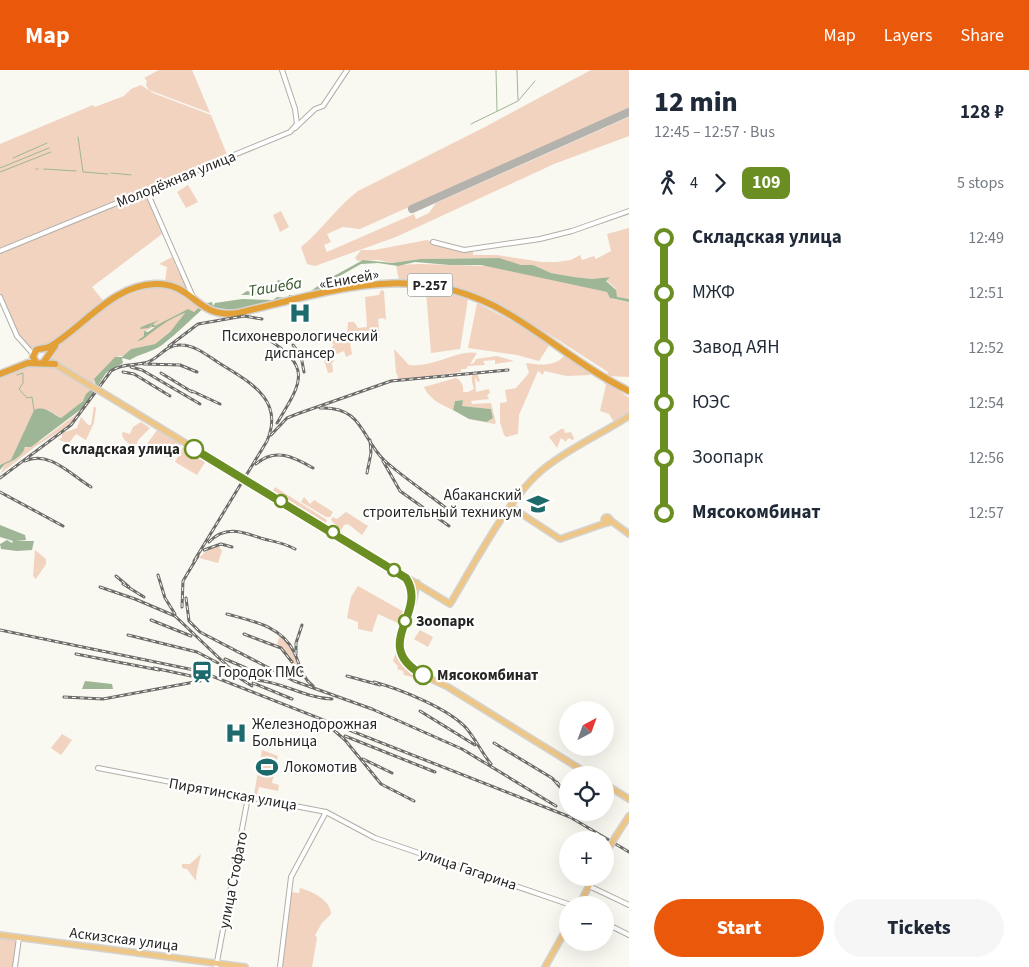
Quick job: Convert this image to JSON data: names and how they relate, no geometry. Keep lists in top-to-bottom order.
{
  "streets": {
    "highway": ["«Енисей»", "Р-257"],
    "main road": ["Аскизская улица"],
    "street": [
      "Молодёжная улица",
      "Пирятинская улица",
      "улица Гагарина",
      "улица Стофато"
    ]
  },
  "crossings": [
    ["Пирятинская улица", "улица Гагарина"],
    ["Пирятинская улица", "улица Стофато"],
    ["улица Стофато", "Аскизская улица"]
  ],
  "water": ["Ташеба"],
  "places": {
    "hospital": ["Психоневрологический диспансер", "Железнодорожная Больница"],
    "other": ["Складская улица", "Зоопарк", "Мясокомбинат"],
    "school or university": ["Абаканский строительный техникум"],
    "station": ["Городок ПМС"],
    "sports": ["Локомотив"]
  },
  "lines": ["bus line 109"],
  "north": "top right",
  "page": {
    "header": "Map",
    "nav": ["Map", "Layers", "Share"],
    "heading": ["12 min", "12:45 – 12:57 · Bus", "128 ₽"],
    "legs": ["4", "109", "5 stops"],
    "list": [
      {
        "name": "Складская улица",
        "value": "12:49"
      },
      {
        "name": "МЖФ",
        "value": "12:51"
      },
      {
        "name": "Завод АЯН",
        "value": "12:52"
      },
      {
        "name": "ЮЭС",
        "value": "12:54"
      },
      {
        "name": "Зоопарк",
        "value": "12:56"
      },
      {
        "name": "Мясокомбинат",
        "value": "12:57"
      }
    ],
    "map_buttons": ["+", "−"],
    "buttons": ["Start", "Tickets"]
  }
}
